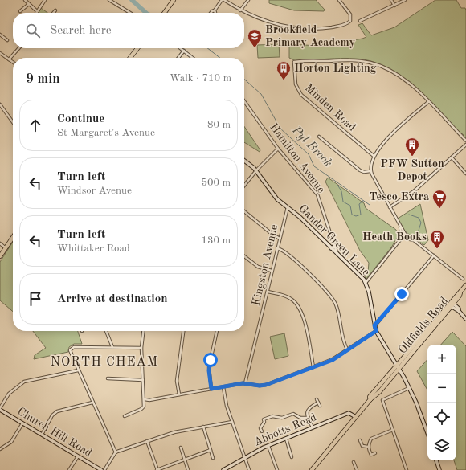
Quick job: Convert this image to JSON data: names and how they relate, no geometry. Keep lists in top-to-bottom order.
{
  "streets": {
    "highway": ["Oldfields Road"],
    "street": [
      "Minden Road",
      "Hamilton Avenue",
      "Gander Green Lane",
      "Kingston Avenue",
      "Abbotts Road",
      "Church Hill Road"
    ]
  },
  "crossings": [
    ["Hamilton Avenue", "Gander Green Lane"],
    ["Gander Green Lane", "Kingston Avenue"],
    ["Gander Green Lane", "Oldfields Road"],
    ["Oldfields Road", "Abbotts Road"]
  ],
  "districts": ["NORTH CHEAM"],
  "water": ["Pyl Brook"],
  "places": {
    "school or university": ["Brookfield Primary Academy"],
    "building": ["Horton Lighting", "PFW Sutton Depot", "Heath Books"],
    "supermarket": ["Tesco Extra"]
  },
  "page": {
    "search": "Search here",
    "heading": ["9 min", "Walk · 710 m"],
    "list": [
      ["Continue", "St Margaret's Avenue", "80 m"],
      ["Turn left", "Windsor Avenue", "500 m"],
      ["Turn left", "Whittaker Road", "130 m"],
      "Arrive at destination"
    ],
    "map_buttons": ["+", "−"]
  }
}
